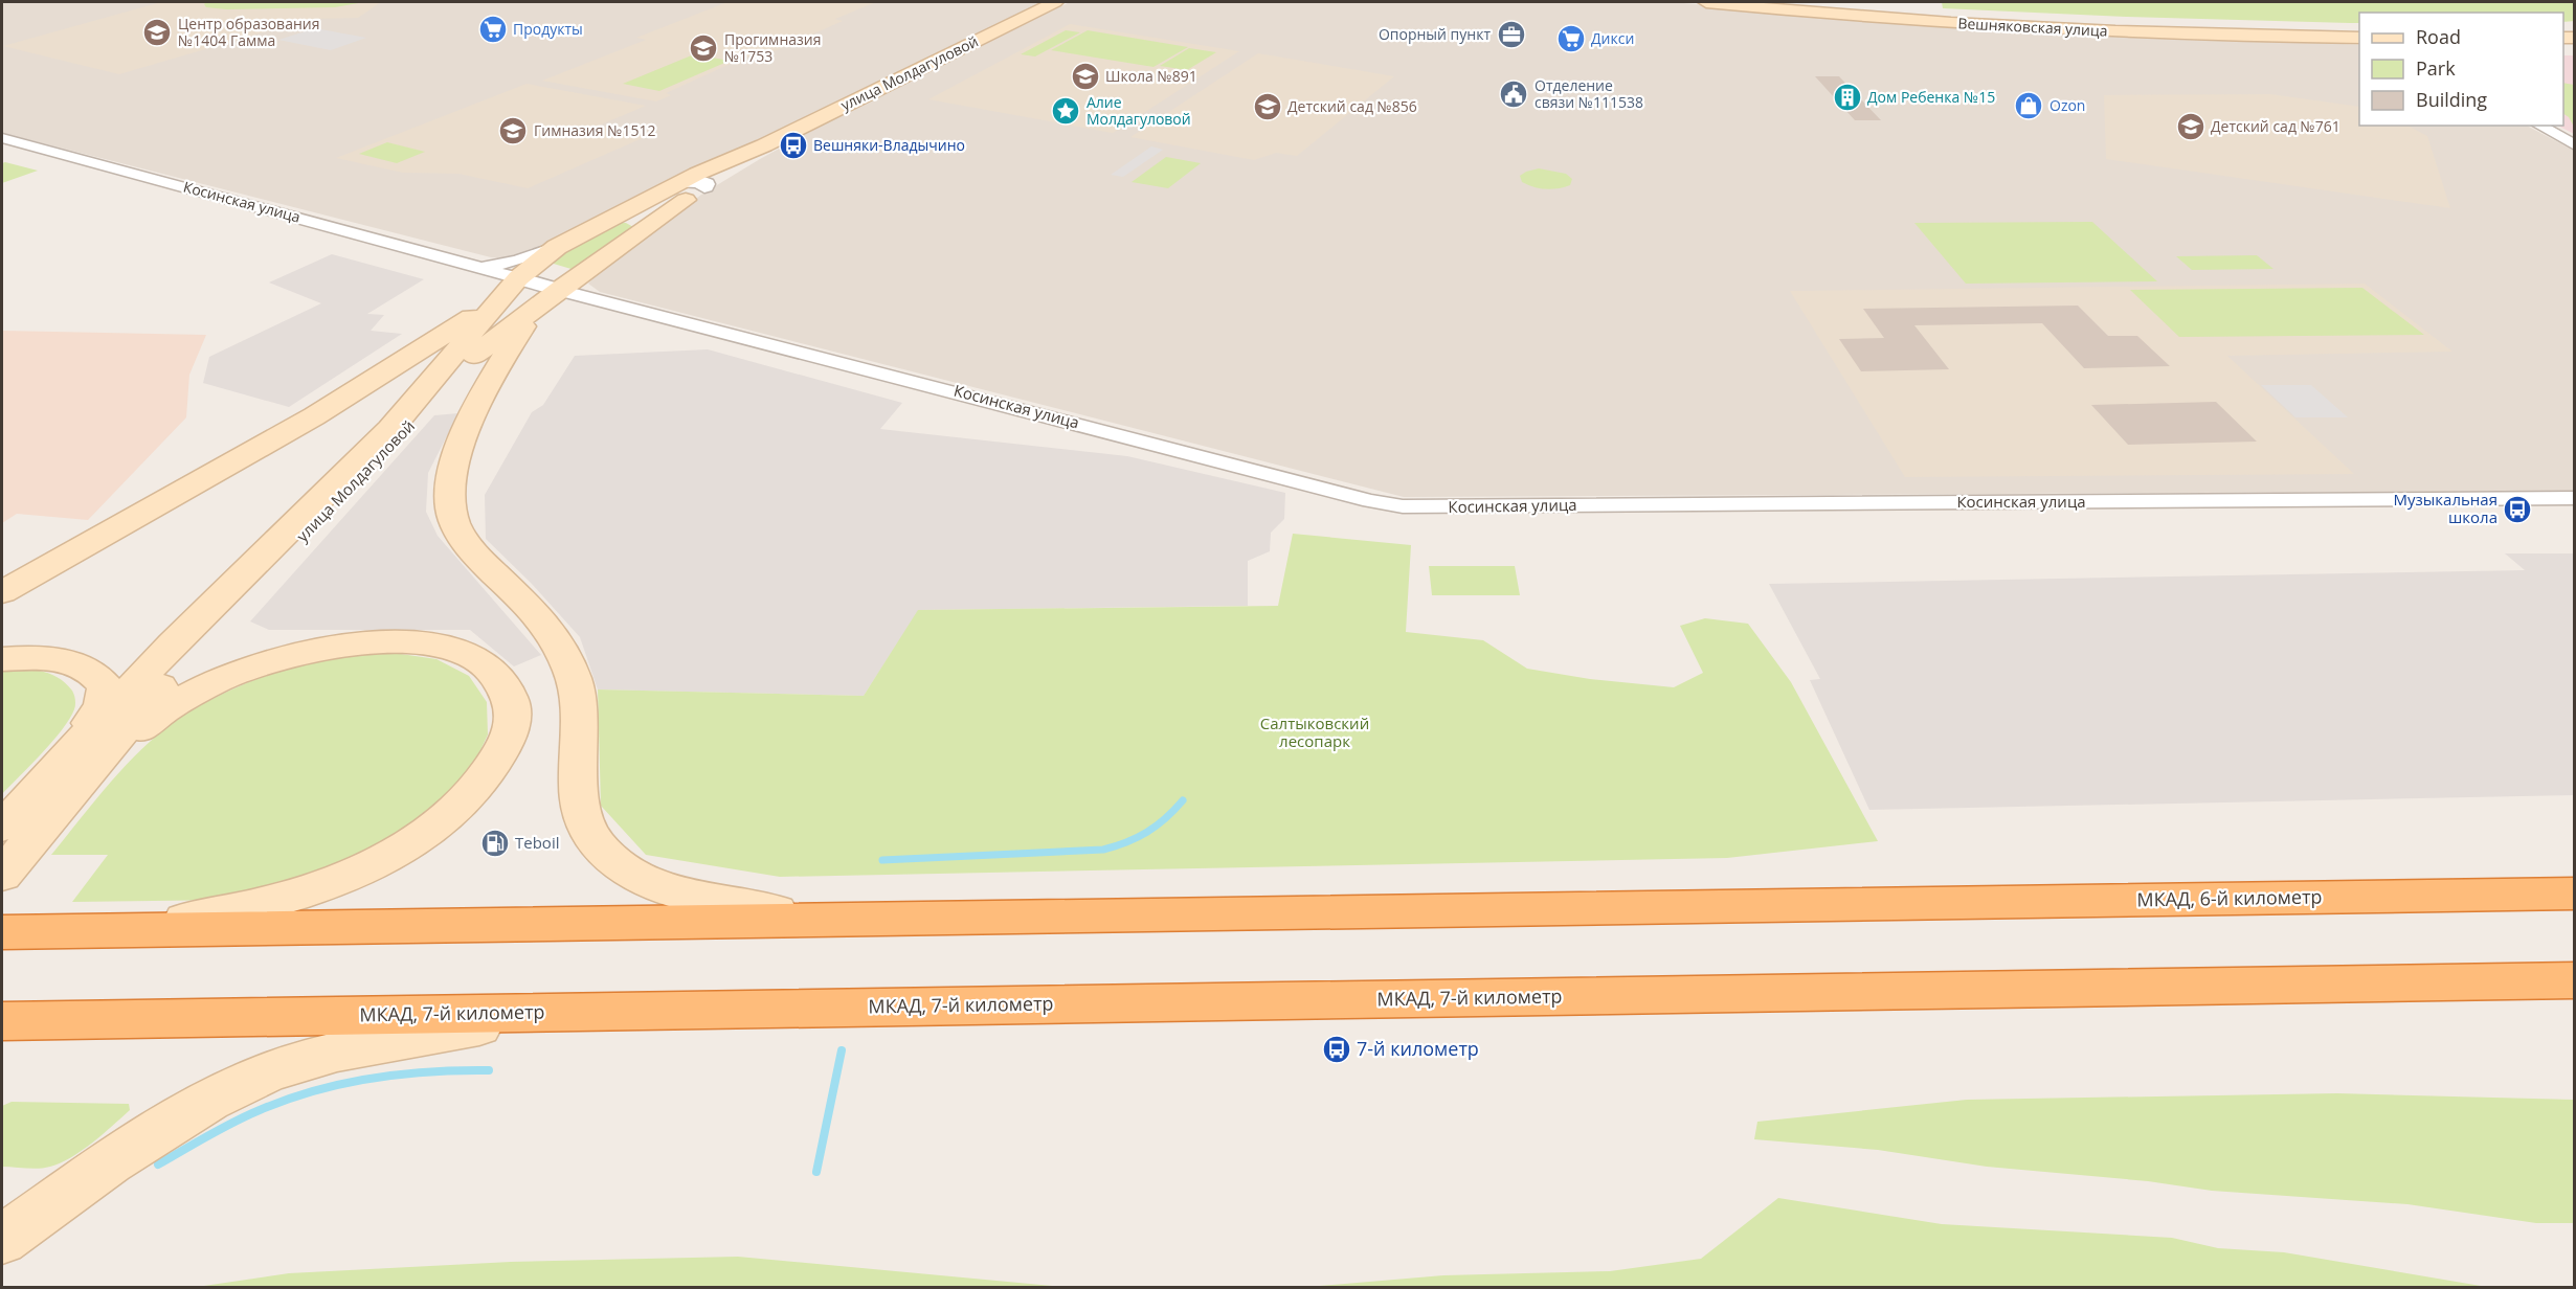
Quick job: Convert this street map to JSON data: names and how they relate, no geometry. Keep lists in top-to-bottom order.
{
  "streets": {
    "highway": ["МКАД, 6-й километр", "МКАД, 7-й километр"],
    "main road": ["Вешняковская улица", "улица Молдагуловой"],
    "street": ["Косинская улица"]
  },
  "crossings": [
    ["улица Молдагуловой", "Косинская улица"]
  ],
  "parks": ["Салтыковский лесопарк"],
  "places": {
    "supermarket": ["Продукты", "Дикси"],
    "school or university": [
      "Центр образования №1404 Гамма",
      "Прогимназия №1753",
      "Школа №891",
      "Детский сад №856",
      "Детский сад №761",
      "Гимназия №1512"
    ],
    "office": ["Опорный пункт"],
    "public building": ["Отделение связи №111538"],
    "building": ["Дом Ребенка №15"],
    "shop": ["Ozon"],
    "place": ["Алие Молдагуловой"],
    "bus stop": ["Вешняки-Владычино", "Музыкальная школа", "7-й километр"],
    "fuel station": ["Teboil"]
  },
  "legend": ["Road", "Park", "Building"]
}
